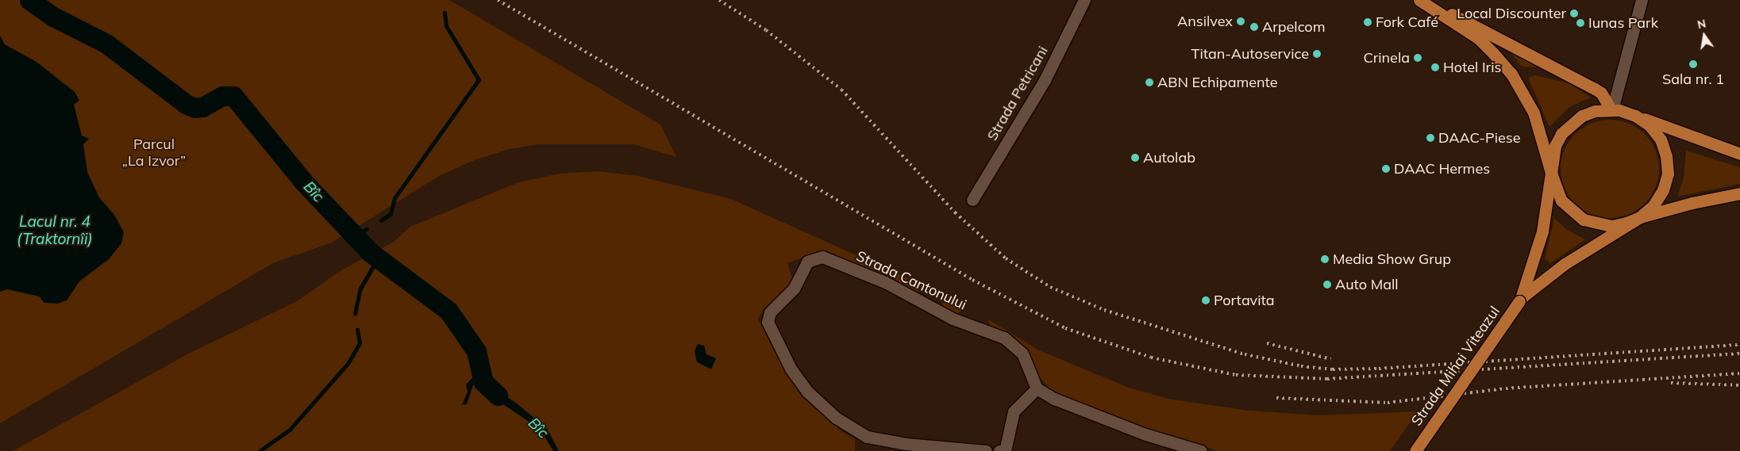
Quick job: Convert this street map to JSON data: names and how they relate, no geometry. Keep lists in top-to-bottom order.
{
  "streets": {
    "main road": ["Strada Mihai Viteazul"],
    "street": ["Strada Petricani", "Strada Cantonului"]
  },
  "water": ["Bîc", "Lacul nr. 4 (Traktornîi)"],
  "parks": ["Parcul „La Izvor”"],
  "places": [
    "Local Discounter",
    "Ansilvex",
    "Fork Café",
    "Iunas Park",
    "Arpelcom",
    "Titan-Autoservice",
    "Crinela",
    "Sala nr. 1",
    "Hotel Iris",
    "ABN Echipamente",
    "DAAC-Piese",
    "Autolab",
    "DAAC Hermes",
    "Media Show Grup",
    "Auto Mall",
    "Portavita"
  ],
  "north": "top"
}
